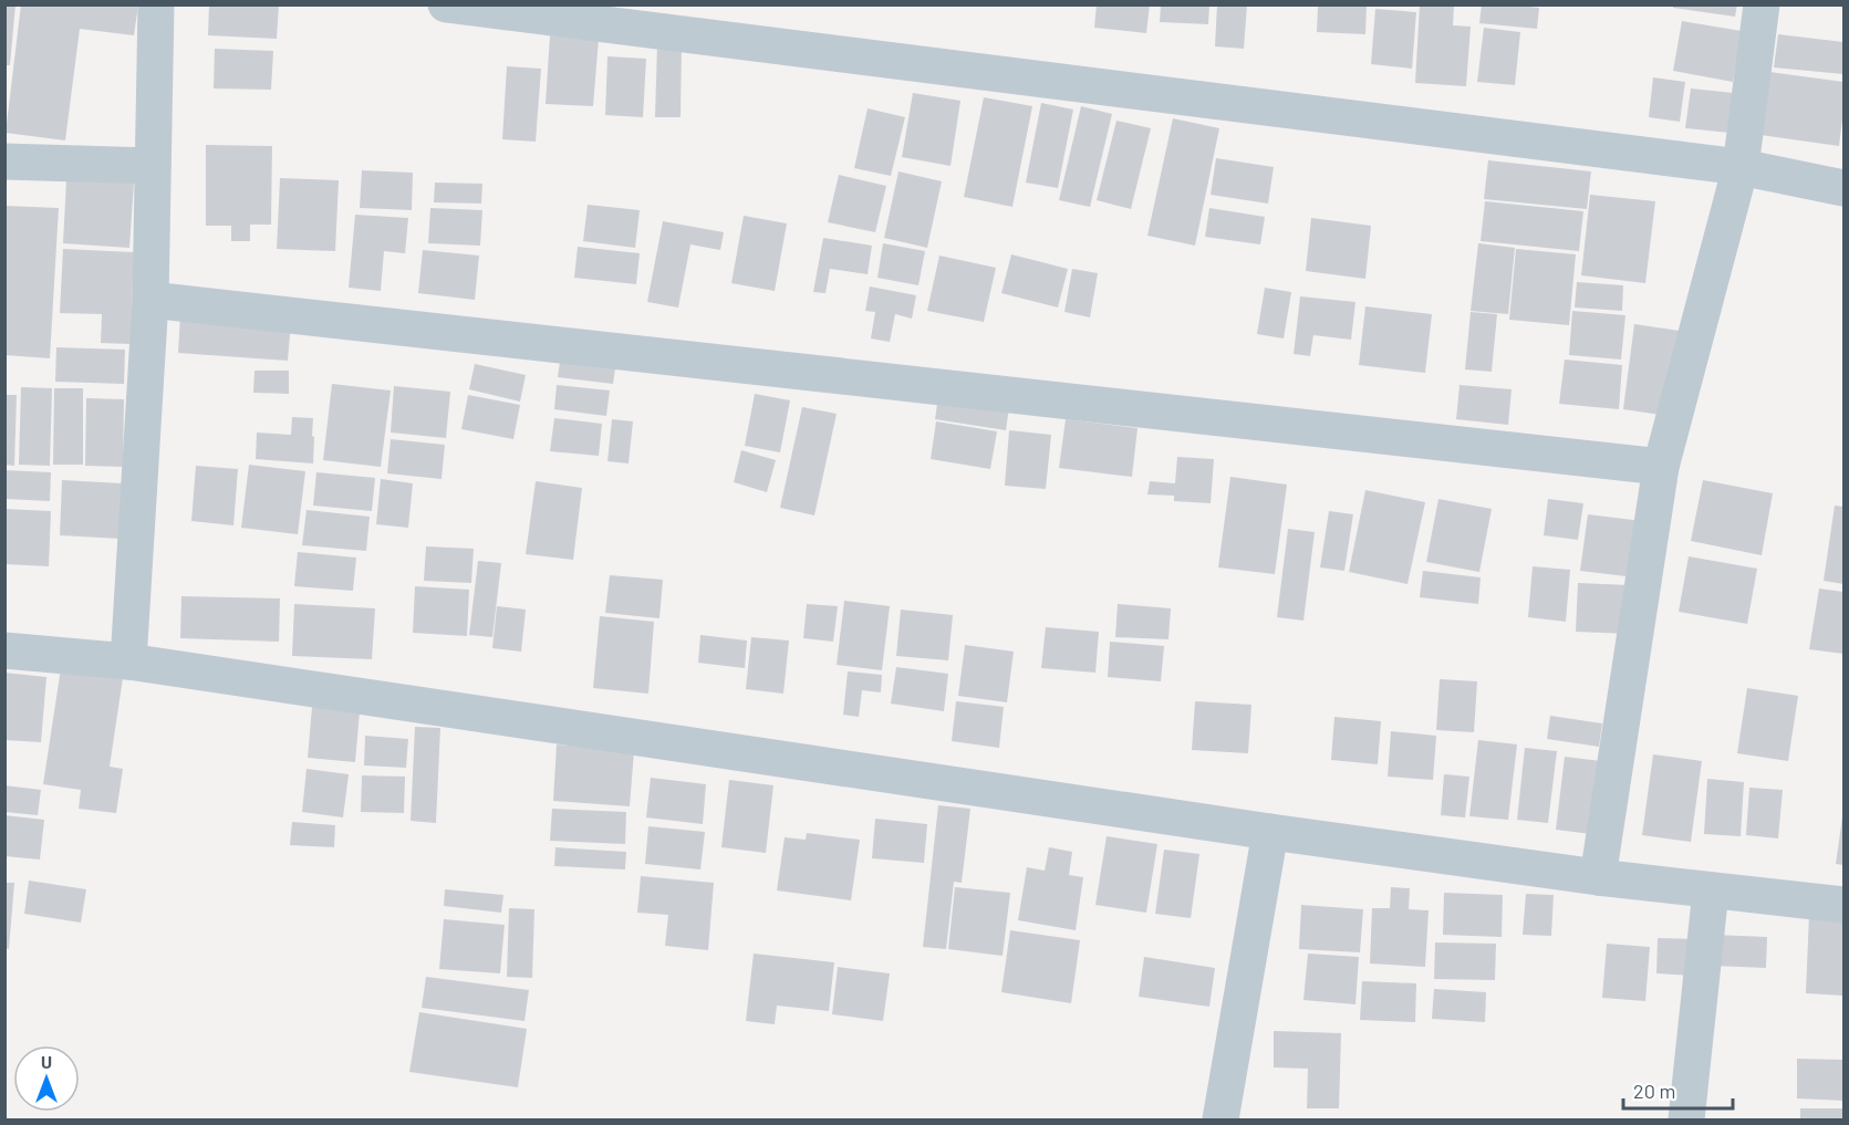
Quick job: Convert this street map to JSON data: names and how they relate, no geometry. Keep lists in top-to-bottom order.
{
  "scale_bar": "20 m",
  "north": "top"
}
